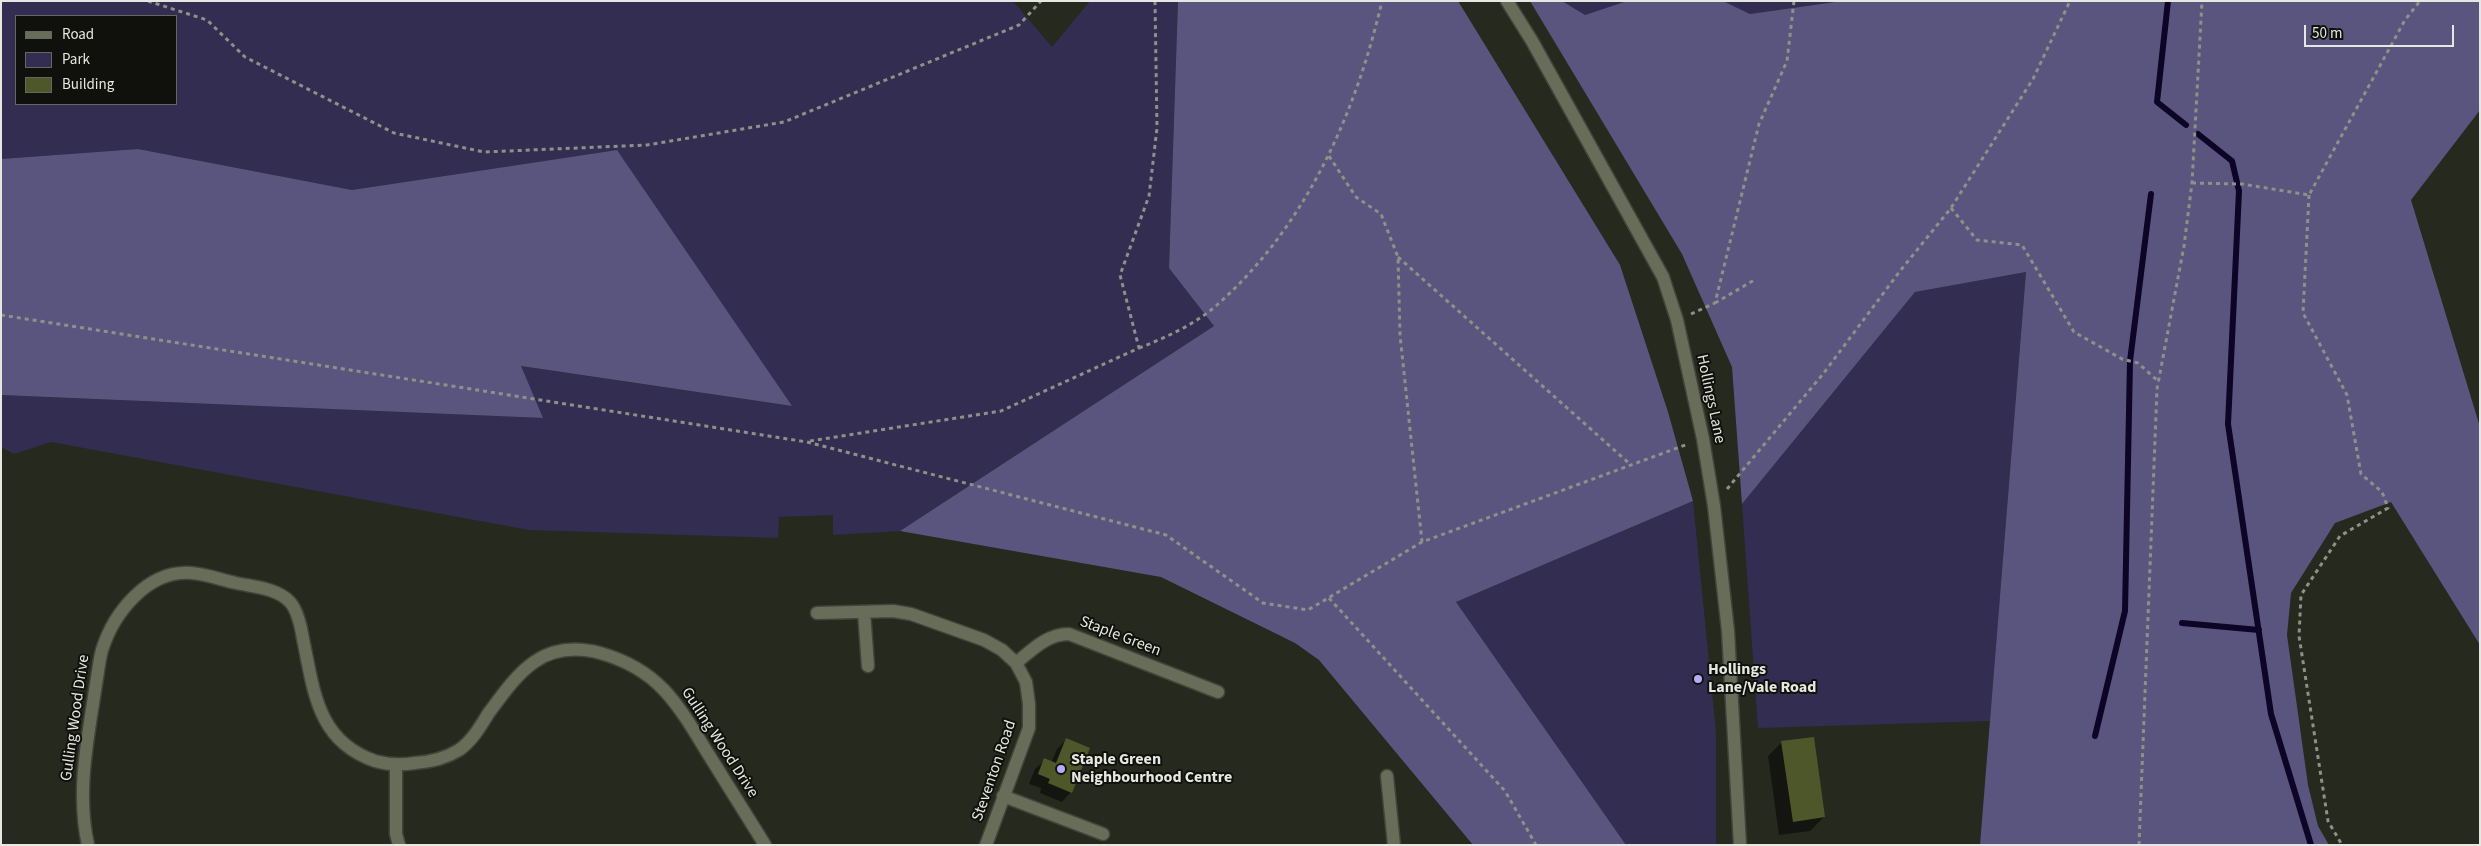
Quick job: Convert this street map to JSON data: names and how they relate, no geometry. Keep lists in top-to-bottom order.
{
  "streets": {
    "street": [
      "Hollings Lane",
      "Staple Green",
      "Gulling Wood Drive",
      "Steventon Road"
    ]
  },
  "crossings": [
    ["Staple Green", "Steventon Road"]
  ],
  "places": ["Hollings Lane/Vale Road", "Staple Green Neighbourhood Centre"],
  "legend": ["Road", "Park", "Building"],
  "scale_bar": "50 m"
}
